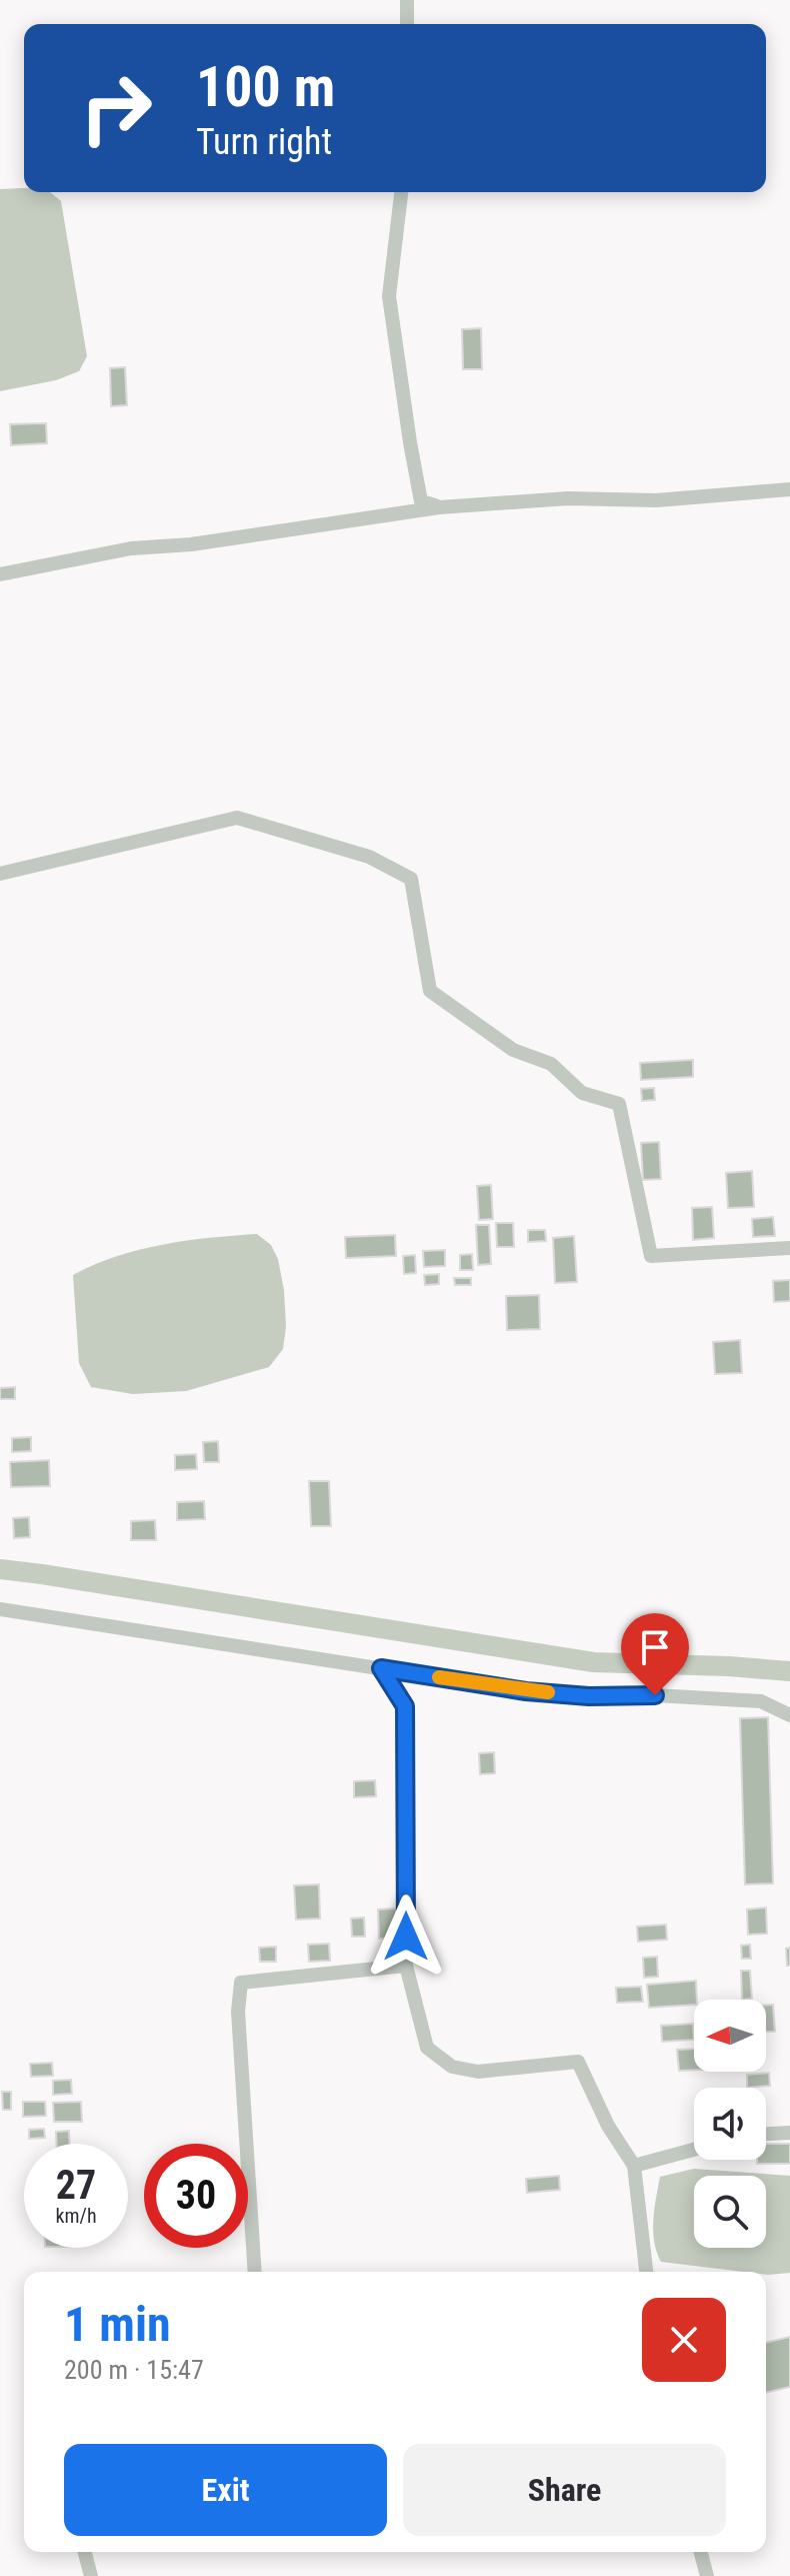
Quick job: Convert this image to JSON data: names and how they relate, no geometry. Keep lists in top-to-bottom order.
{
  "north": "left",
  "page": {
    "turn": ["100 m", "Turn right"],
    "speed": "27 km/h",
    "limit": "30",
    "heading": ["1 min", "200 m · 15:47"],
    "buttons": ["Exit", "Share"]
  }
}
